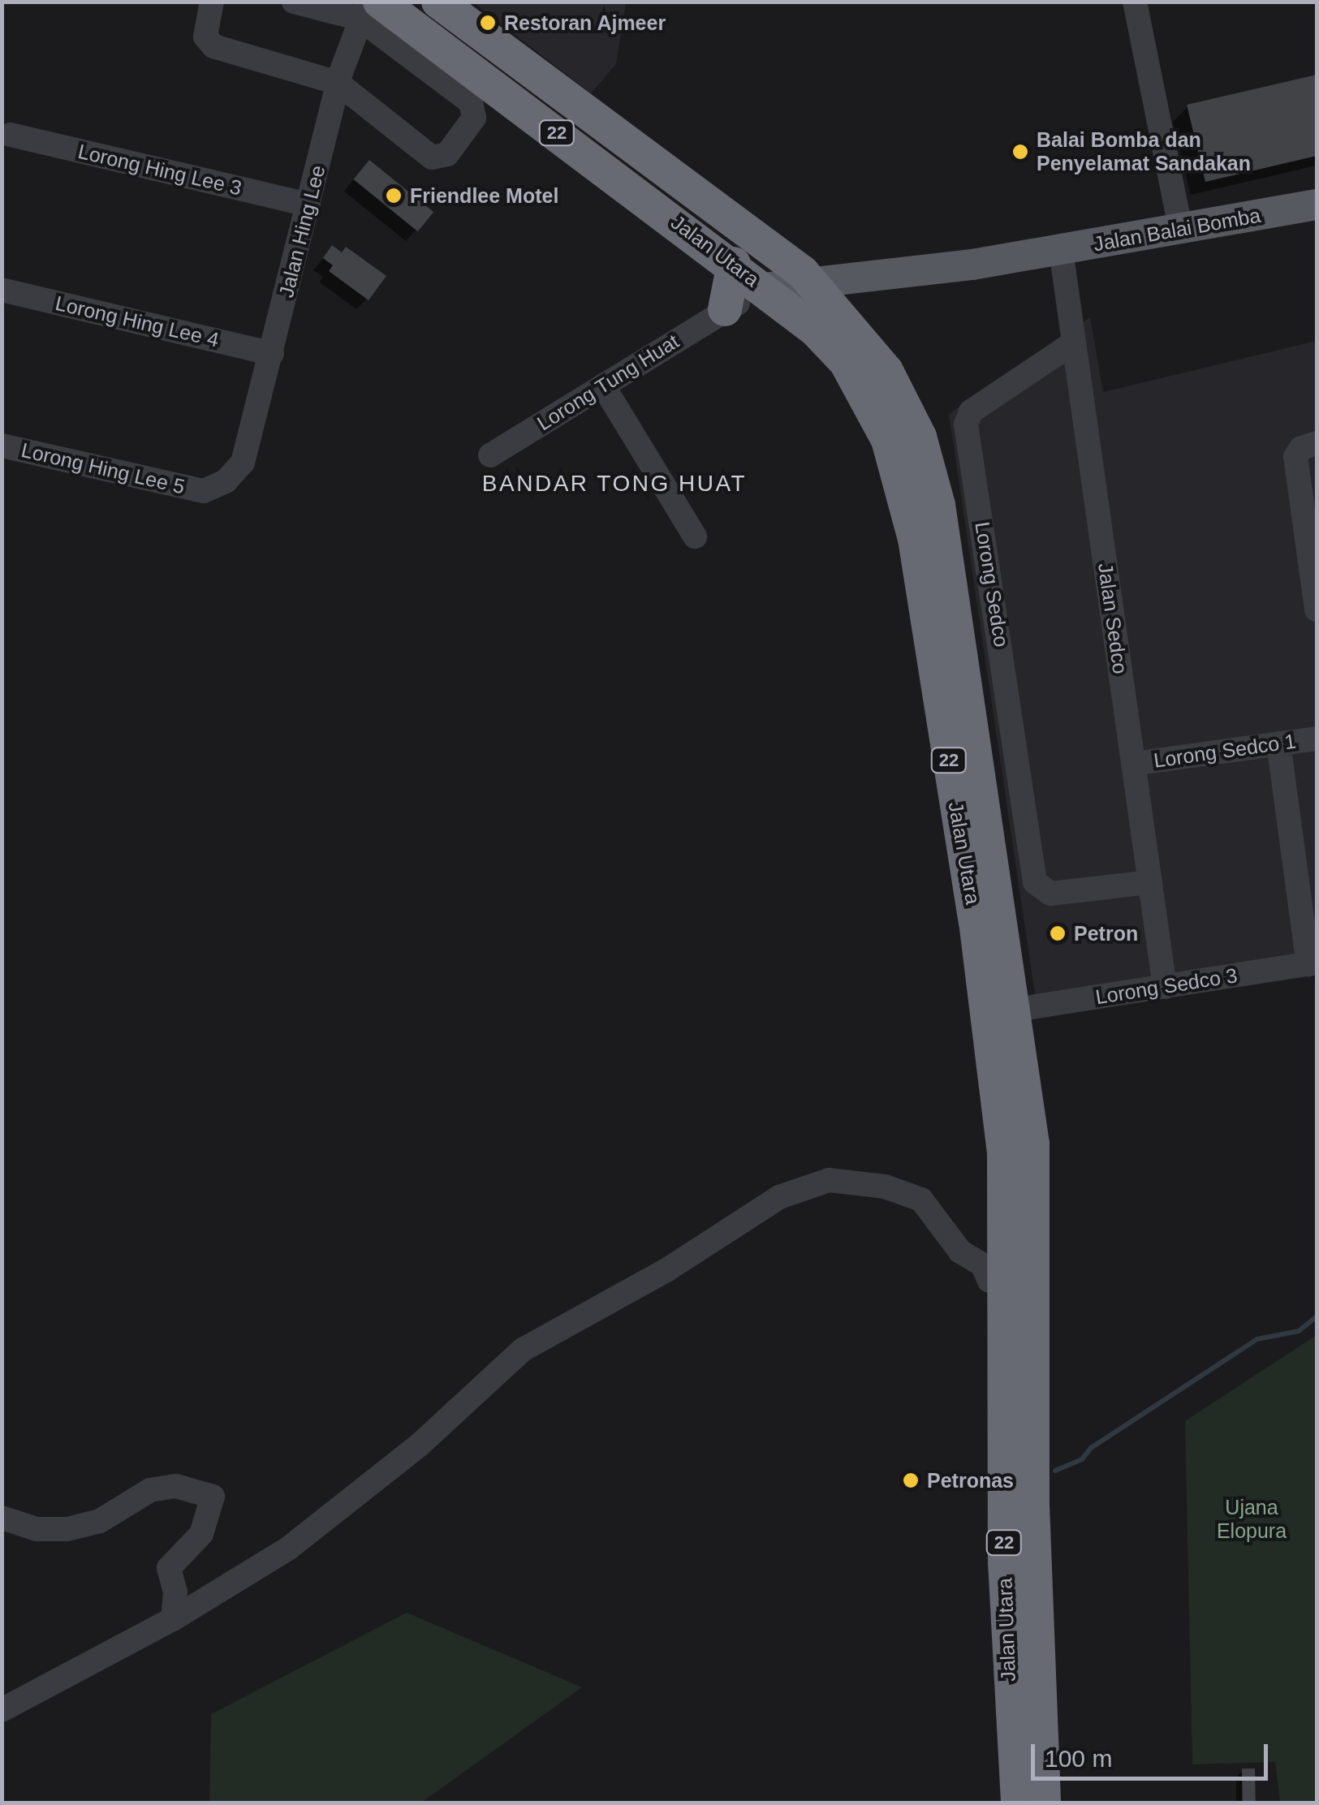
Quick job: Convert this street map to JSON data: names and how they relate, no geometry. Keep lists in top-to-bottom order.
{
  "streets": {
    "highway": ["22", "Jalan Utara"],
    "main road": ["Jalan Balai Bomba"],
    "street": [
      "Lorong Hing Lee 3",
      "Jalan Hing Lee",
      "Lorong Hing Lee 4",
      "Lorong Tung Huat",
      "Lorong Hing Lee 5",
      "Lorong Sedco",
      "Jalan Sedco",
      "Lorong Sedco 1",
      "Lorong Sedco 3"
    ]
  },
  "crossings": [
    ["Lorong Hing Lee 3", "Jalan Hing Lee"],
    ["Jalan Balai Bomba", "Jalan Utara"],
    ["Jalan Balai Bomba", "Lorong Tung Huat"],
    ["Jalan Balai Bomba", "Jalan Sedco"],
    ["Jalan Hing Lee", "Jalan Utara"],
    ["Jalan Hing Lee", "Lorong Hing Lee 4"],
    ["Jalan Hing Lee", "Lorong Hing Lee 5"],
    ["Jalan Utara", "Lorong Tung Huat"],
    ["Jalan Utara", "Lorong Sedco 3"],
    ["Lorong Sedco", "Jalan Sedco"],
    ["Jalan Sedco", "Lorong Sedco 1"],
    ["Jalan Sedco", "Lorong Sedco 3"]
  ],
  "districts": ["BANDAR TONG HUAT"],
  "parks": ["Ujana Elopura"],
  "places": [
    "Restoran Ajmeer",
    "Balai Bomba dan Penyelamat Sandakan",
    "Friendlee Motel",
    "Petron",
    "Petronas"
  ],
  "scale_bar": "100 m"
}
